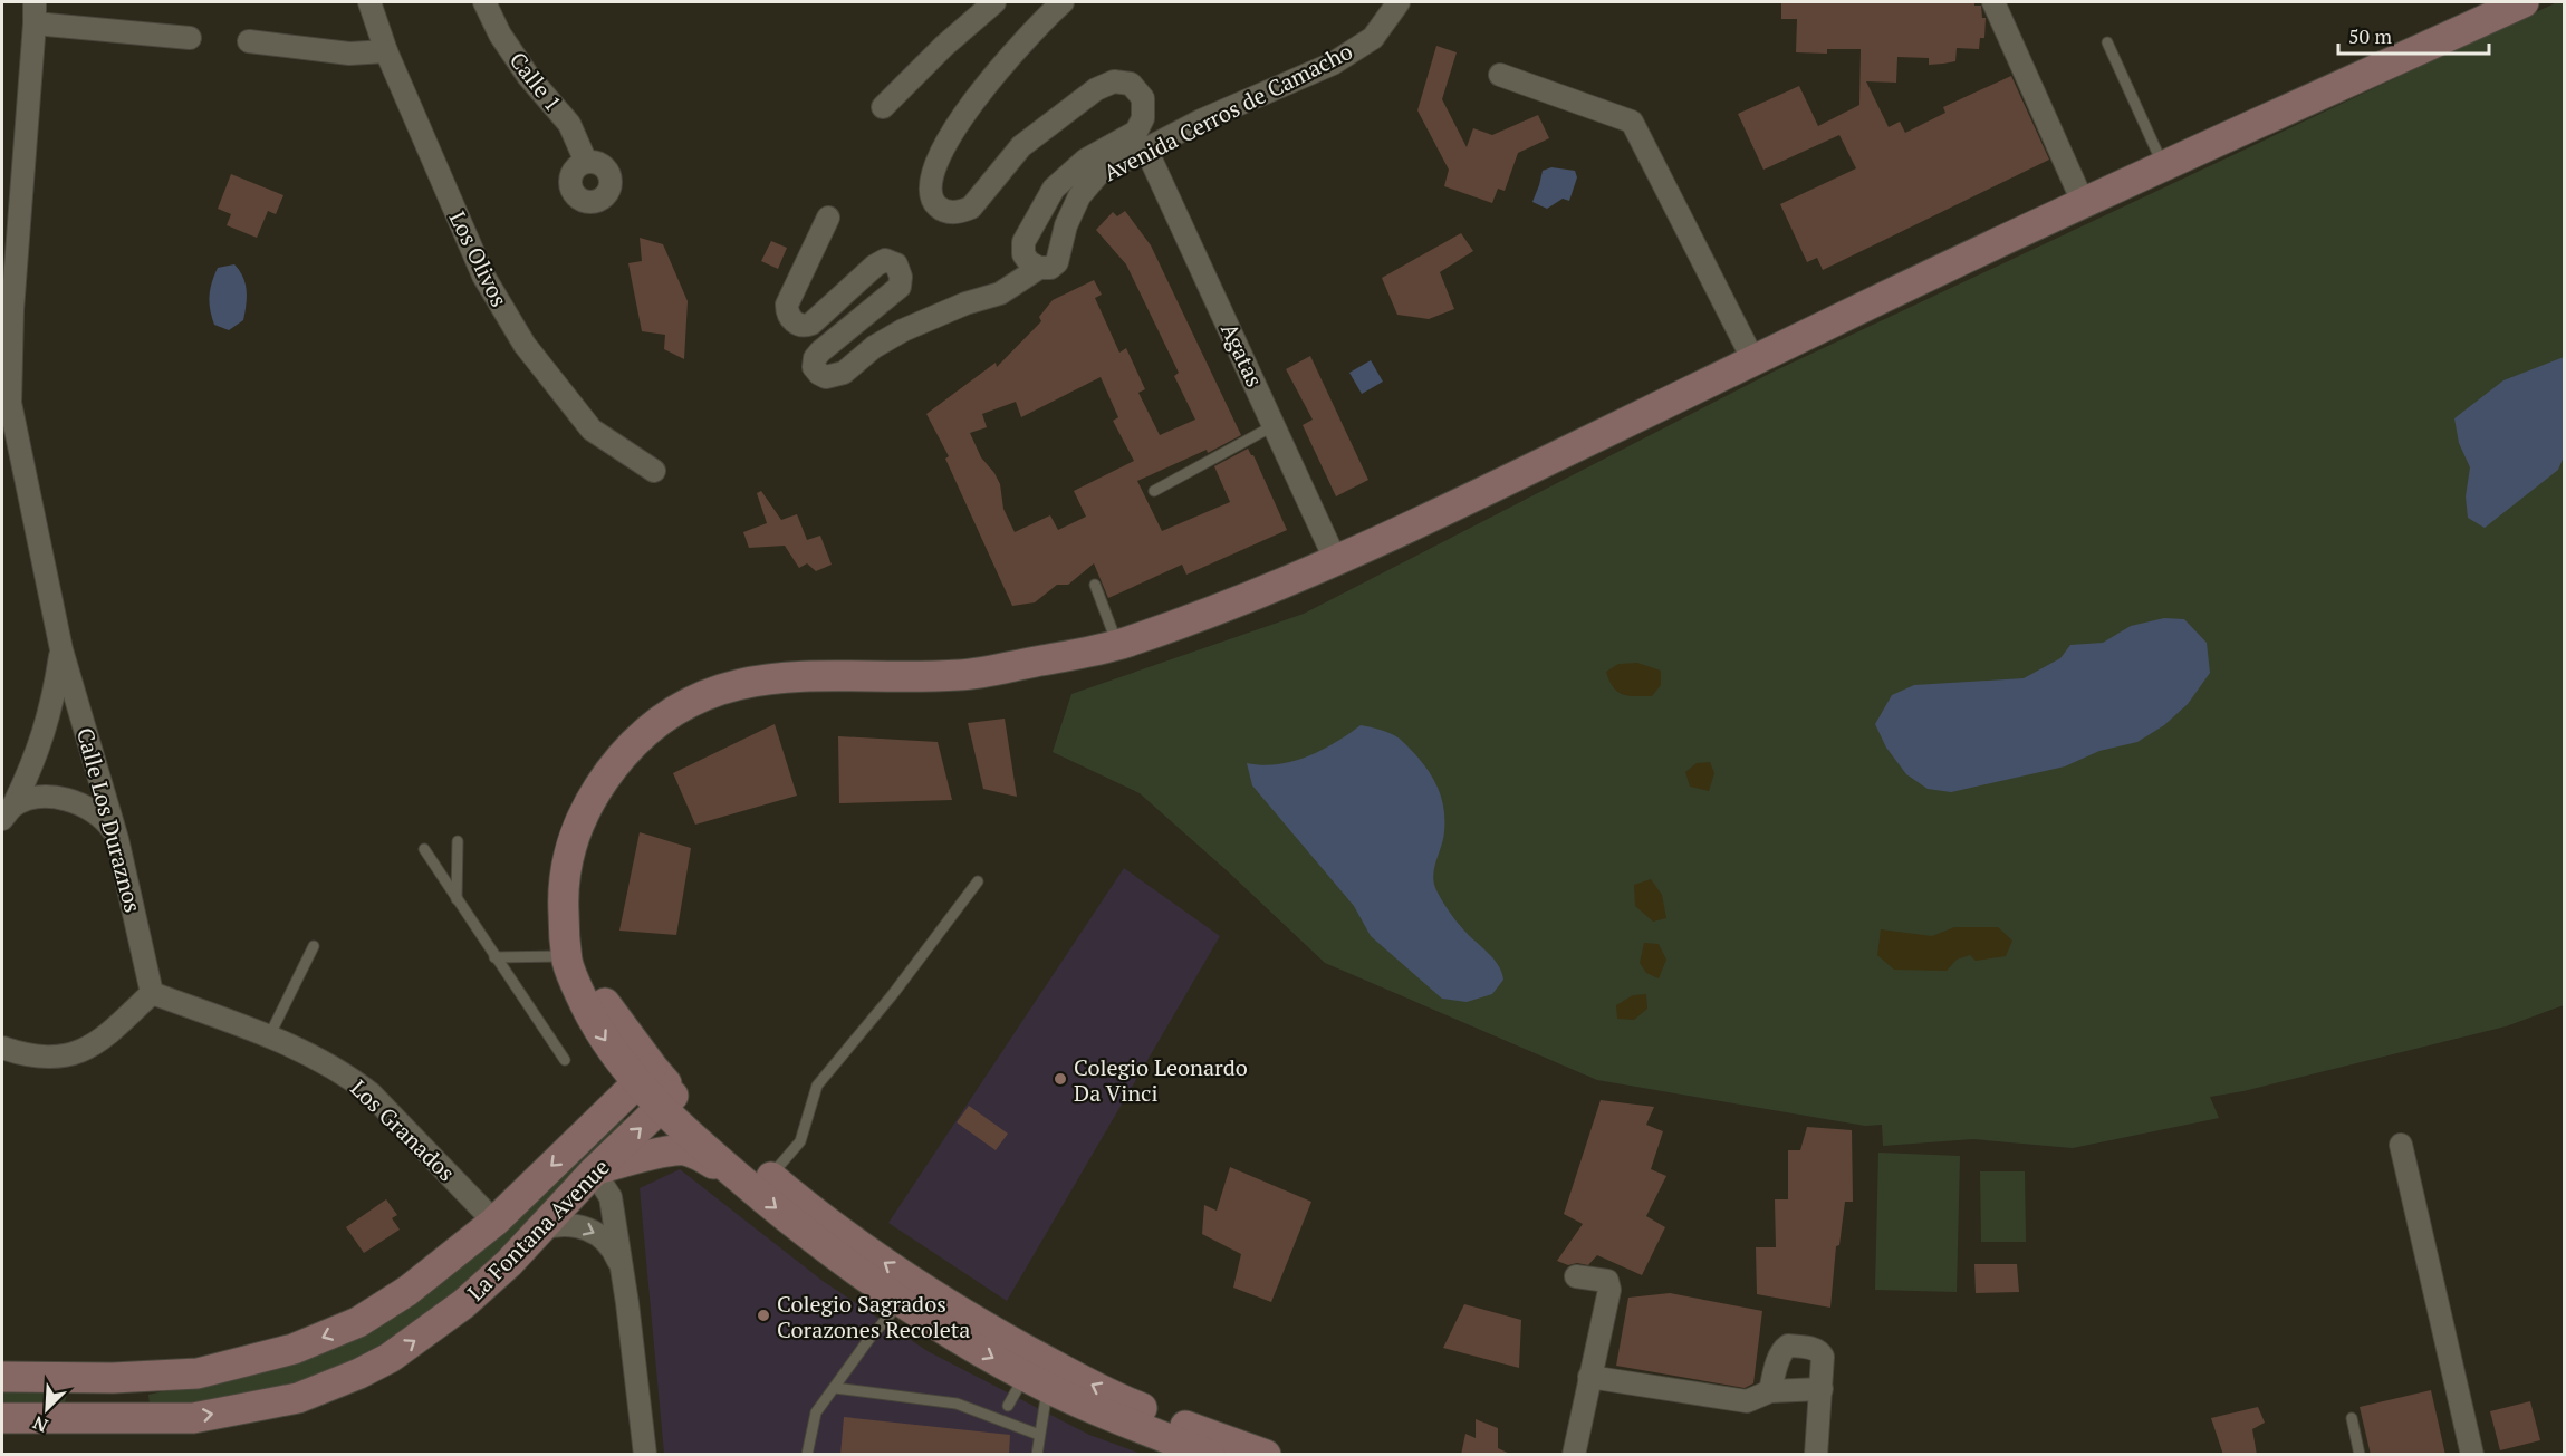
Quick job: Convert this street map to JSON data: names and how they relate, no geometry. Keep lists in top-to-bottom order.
{
  "streets": {
    "main road": ["La Fontana Avenue"],
    "street": [
      "Calle 1",
      "Avenida Cerros de Camacho",
      "Los Olivos",
      "Agatas",
      "Calle Los Duraznos",
      "Los Granados"
    ]
  },
  "crossings": [
    ["Avenida Cerros de Camacho", "Agatas"],
    ["Calle Los Duraznos", "Los Granados"],
    ["Los Granados", "La Fontana Avenue"]
  ],
  "places": ["Colegio Leonardo Da Vinci", "Colegio Sagrados Corazones Recoleta"],
  "scale_bar": "50 m",
  "north": "bottom left"
}
